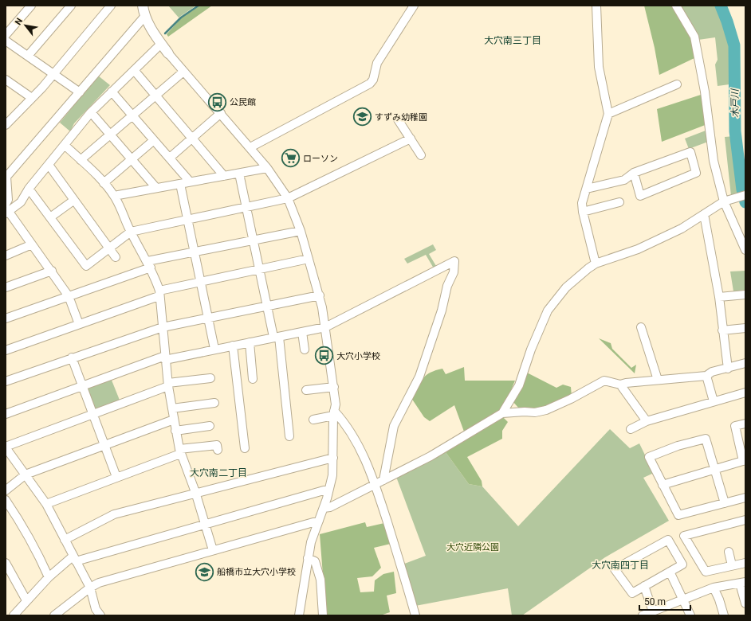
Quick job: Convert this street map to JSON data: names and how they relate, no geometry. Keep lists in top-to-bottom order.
{
  "districts": ["大穴南三丁目", "大穴南二丁目", "大穴南四丁目"],
  "water": ["木戸川"],
  "parks": ["大穴近隣公園"],
  "places": {
    "bus stop": ["公民館", "大穴小学校"],
    "school or university": ["すずみ幼稚園", "船橋市立大穴小学校"],
    "supermarket": ["ローソン"]
  },
  "scale_bar": "50 m",
  "north": "top left"
}
